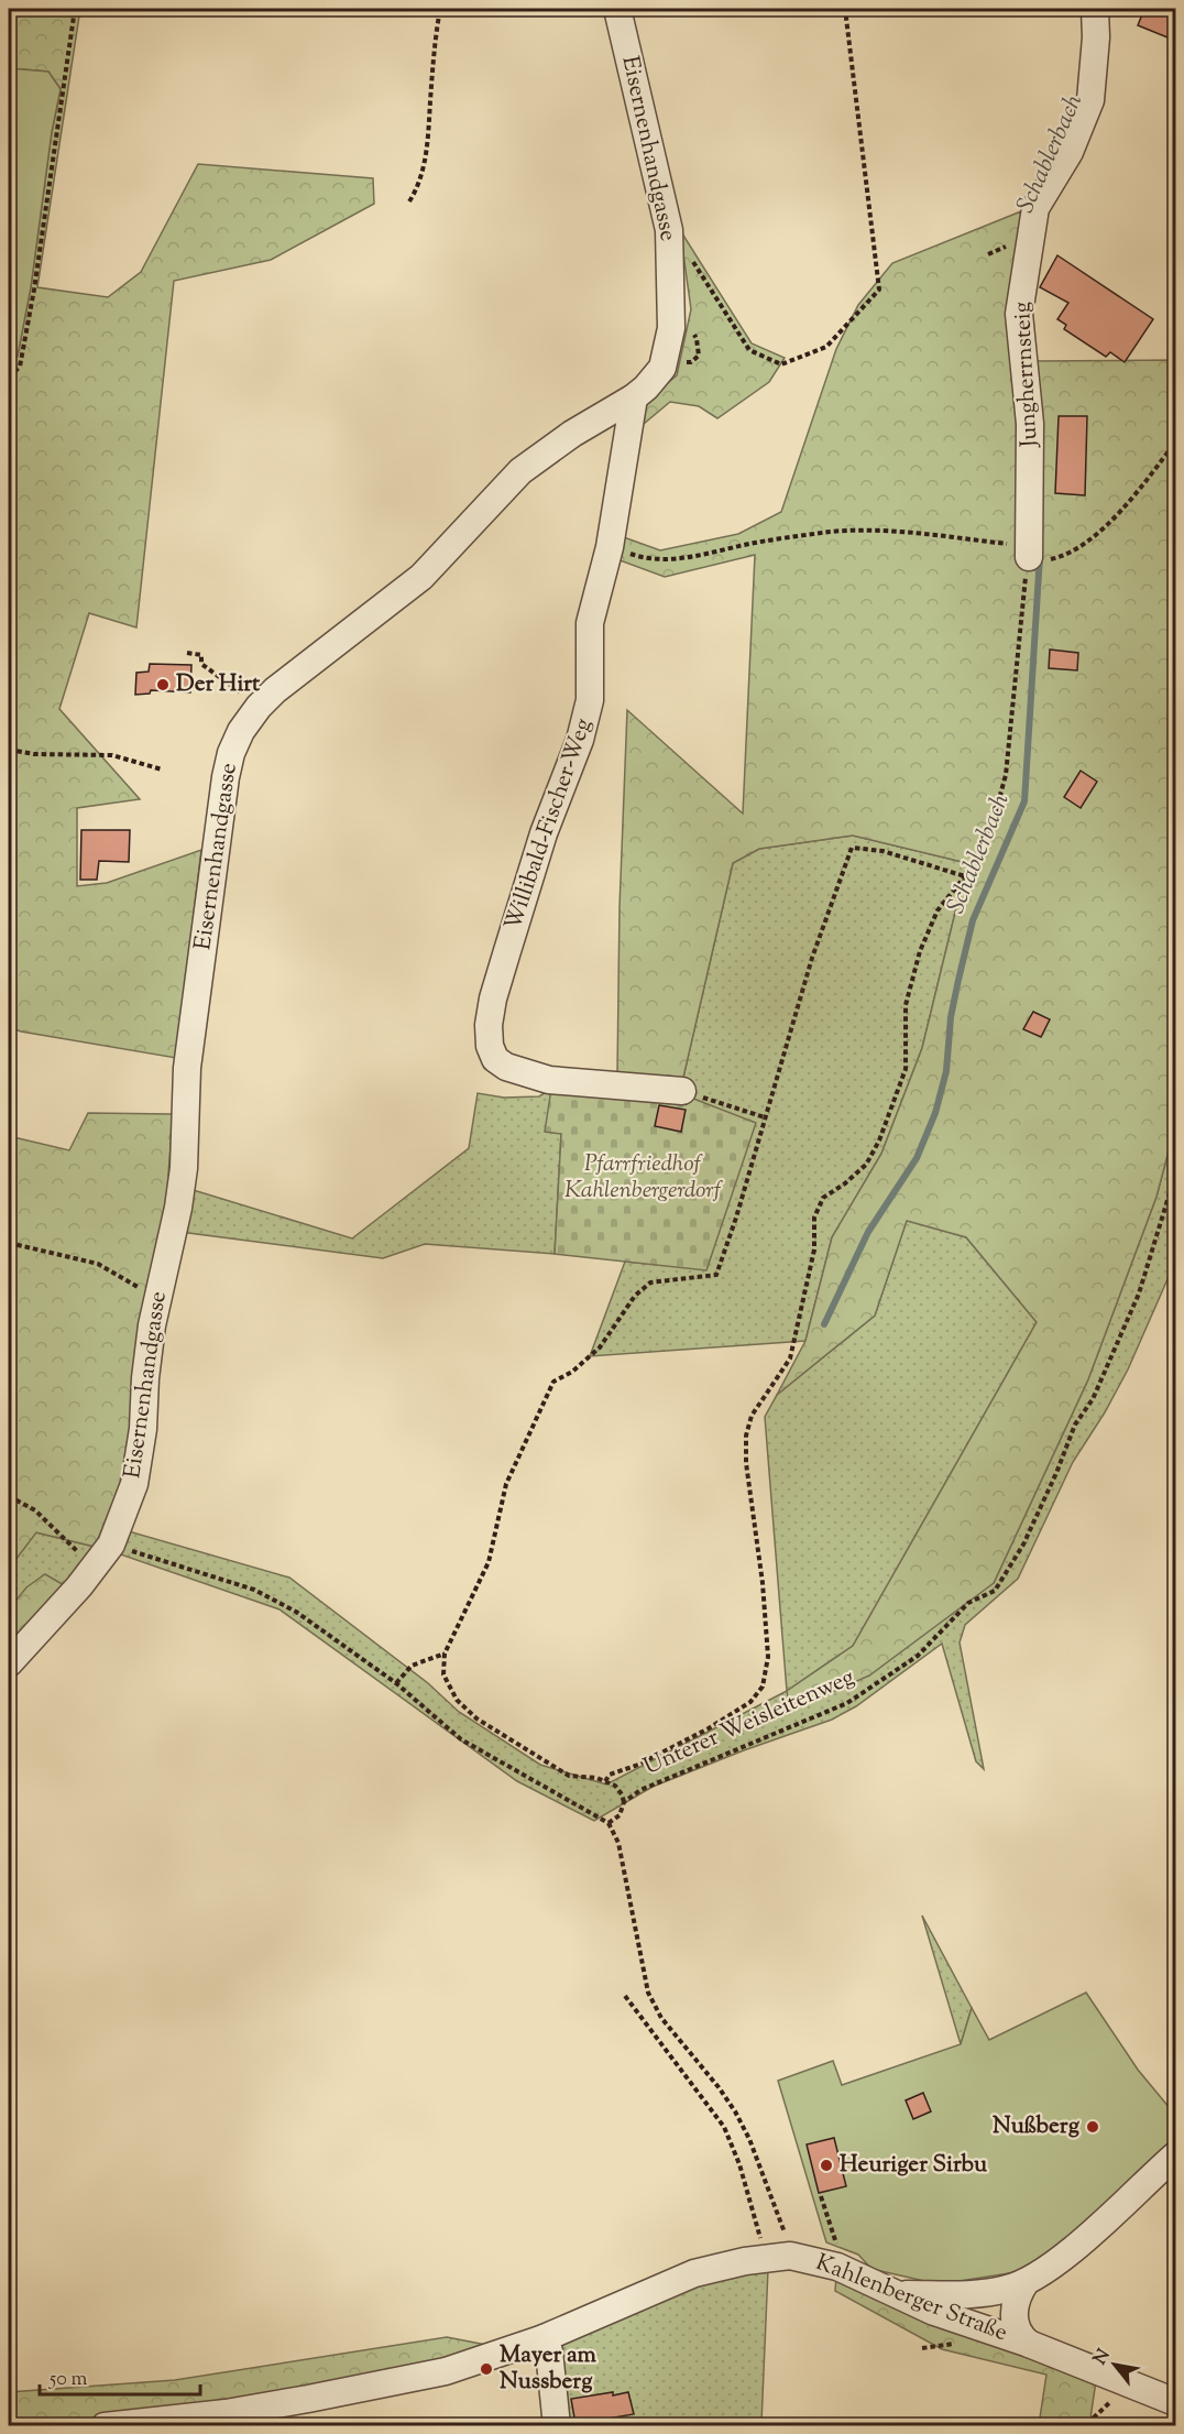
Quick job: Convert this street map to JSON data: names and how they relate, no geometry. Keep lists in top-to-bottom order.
{
  "streets": {
    "street": [
      "Eisernenhandgasse",
      "Jungherrnsteig",
      "Willibald-Fischer-Weg",
      "Kahlenberger Straße"
    ],
    "path": ["Unterer Weisleitenweg"]
  },
  "crossings": [
    ["Eisernenhandgasse", "Willibald-Fischer-Weg"]
  ],
  "water": ["Schablerbach"],
  "parks": ["Pfarrfriedhof Kahlenbergerdorf"],
  "places": [
    "Der Hirt",
    "Nußberg",
    "Heuriger Sirbu",
    "Mayer am Nussberg"
  ],
  "scale_bar": "50 m",
  "north": "top left"
}
